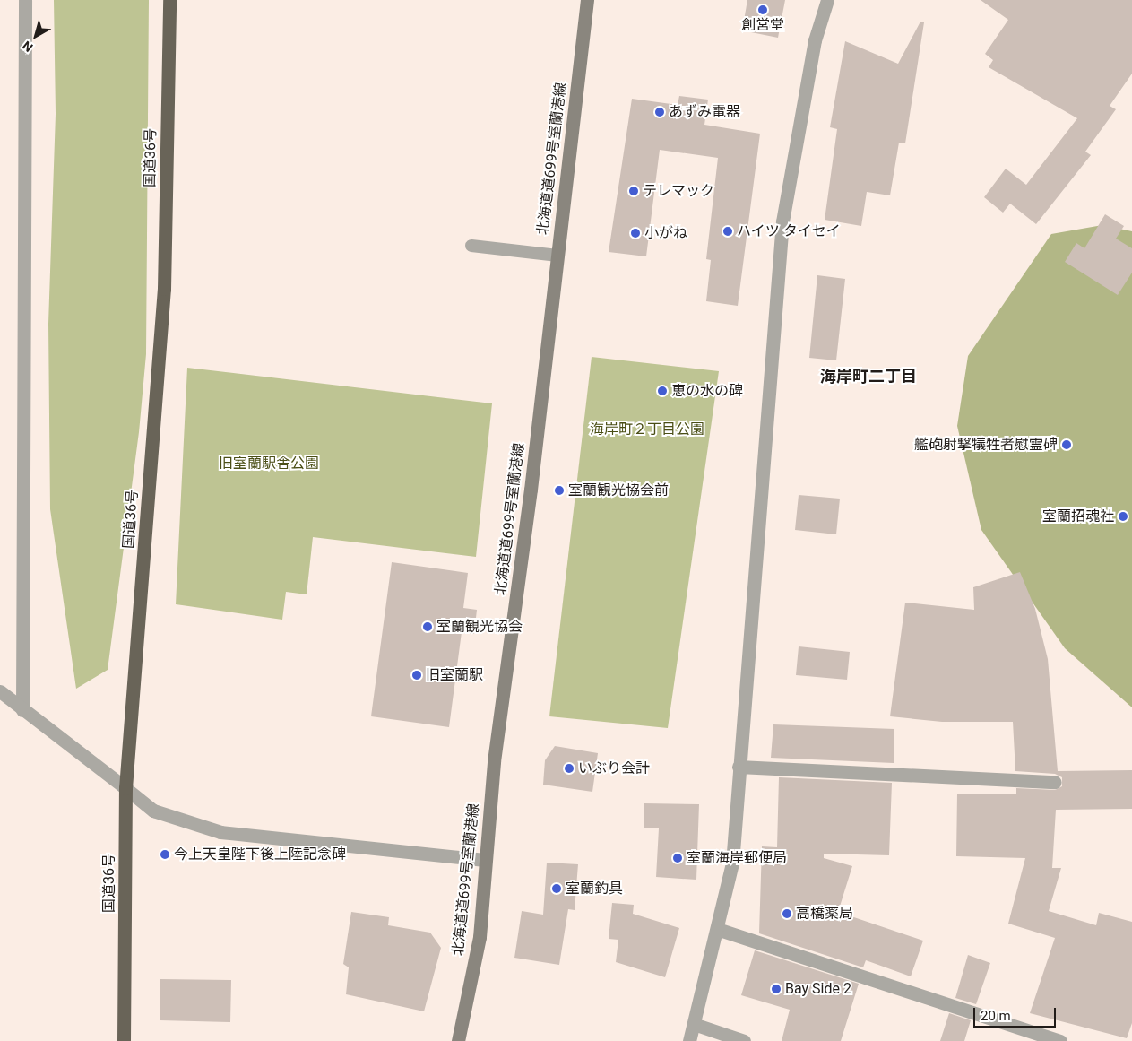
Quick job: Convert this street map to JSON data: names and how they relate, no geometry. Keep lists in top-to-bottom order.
{
  "streets": {
    "highway": ["国道36号"],
    "main road": ["北海道道699号室蘭港線"]
  },
  "districts": ["海岸町二丁目"],
  "parks": ["海岸町２丁目公園", "旧室蘭駅舎公園"],
  "places": [
    "創営堂",
    "あずみ電器",
    "テレマック",
    "ハイツ タイセイ",
    "小がね",
    "恵の水の碑",
    "艦砲射撃犠牲者慰霊碑",
    "室蘭観光協会前",
    "室蘭招魂社",
    "室蘭観光協会",
    "旧室蘭駅",
    "いぶり会計",
    "今上天皇陛下後上陸記念碑",
    "室蘭海岸郵便局",
    "室蘭釣具",
    "高橋薬局",
    "Bay Side 2"
  ],
  "scale_bar": "20 m",
  "north": "bottom left"
}
